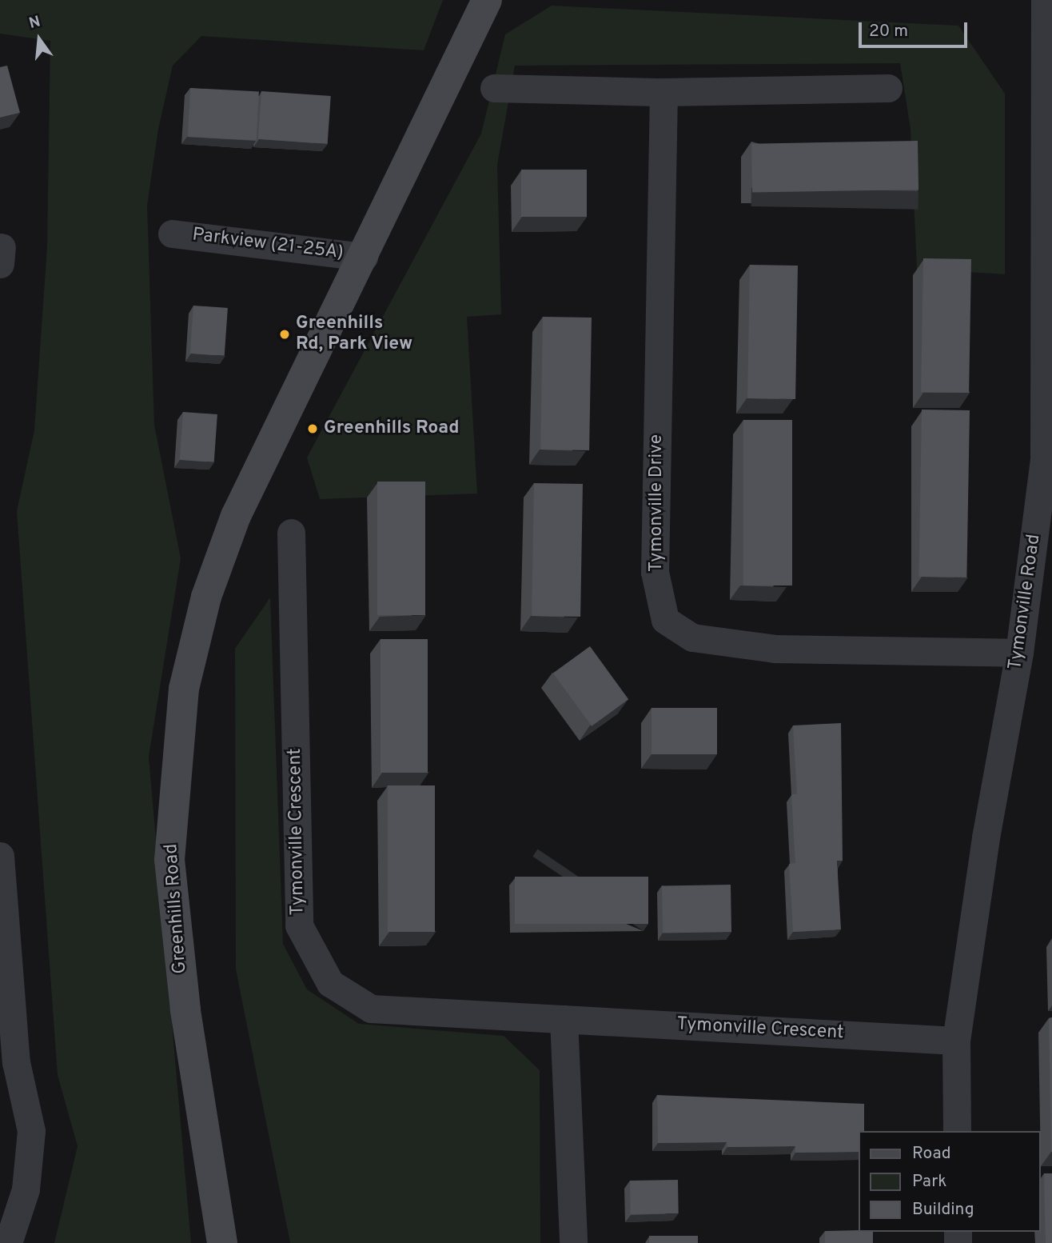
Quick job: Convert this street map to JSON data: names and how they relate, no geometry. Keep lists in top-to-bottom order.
{
  "streets": {
    "main road": ["Greenhills Road"],
    "street": [
      "Parkview (21-25A)",
      "Tymonville Drive",
      "Tymonville Road",
      "Tymonville Crescent"
    ]
  },
  "crossings": [
    ["Parkview (21-25A)", "Greenhills Road"],
    ["Tymonville Drive", "Tymonville Road"],
    ["Tymonville Road", "Tymonville Crescent"]
  ],
  "places": ["Greenhills Rd, Park View", "Greenhills Road"],
  "legend": ["Road", "Park", "Building"],
  "scale_bar": "20 m",
  "north": "top"
}
